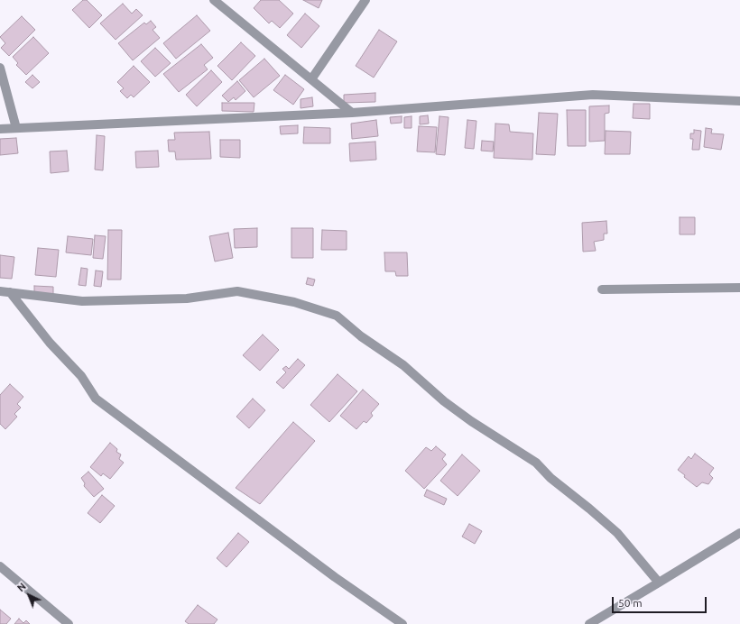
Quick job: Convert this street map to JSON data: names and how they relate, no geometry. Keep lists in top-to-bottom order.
{
  "scale_bar": "50 m",
  "north": "top left"
}
